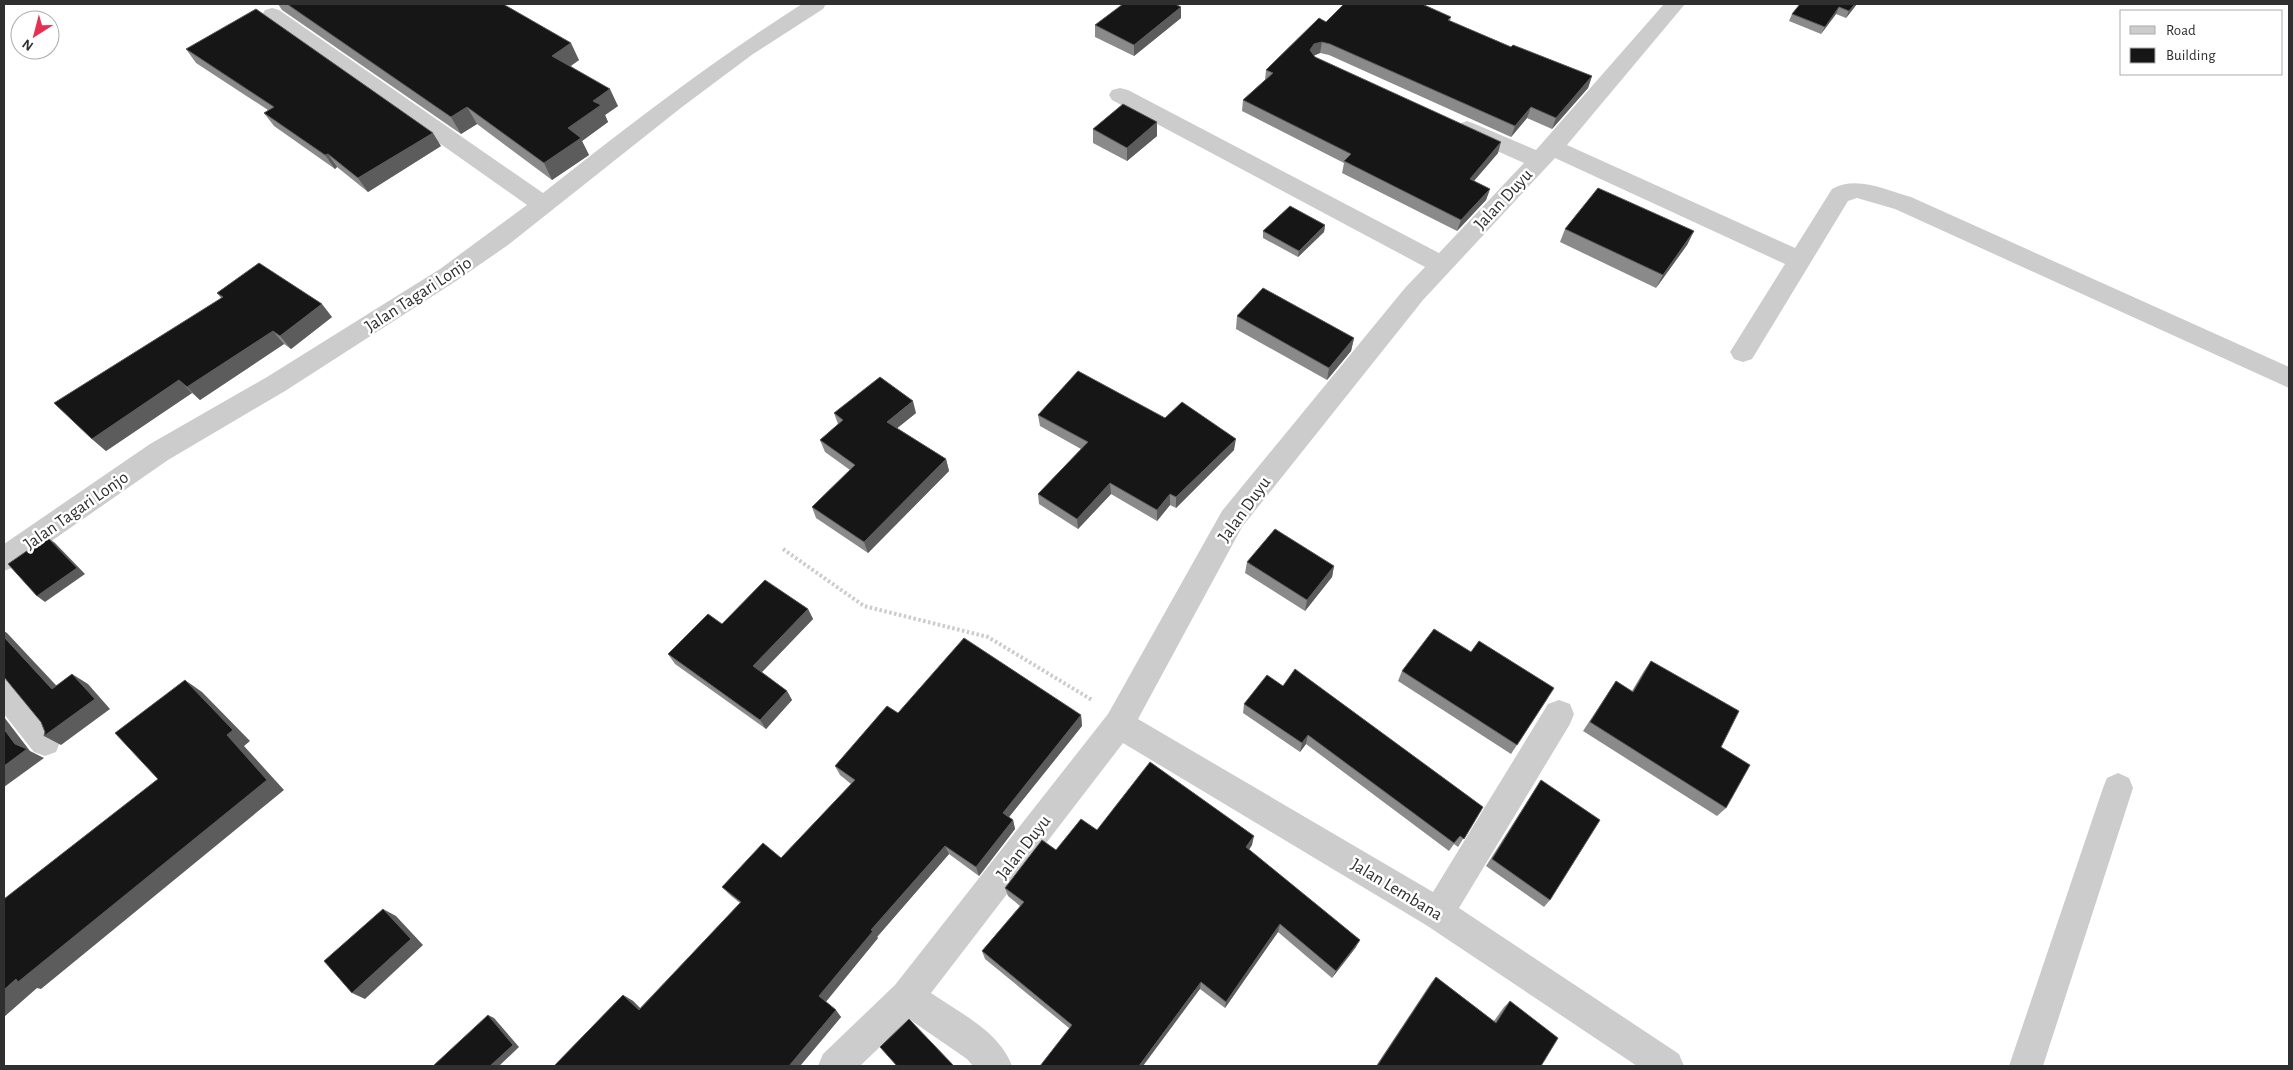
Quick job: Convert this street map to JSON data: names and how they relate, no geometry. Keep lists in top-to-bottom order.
{
  "streets": {
    "street": ["Jalan Duyu", "Jalan Tagari Lonjo", "Jalan Lembana"]
  },
  "crossings": [
    ["Jalan Duyu", "Jalan Lembana"]
  ],
  "legend": ["Road", "Building"],
  "north": "bottom left"
}
